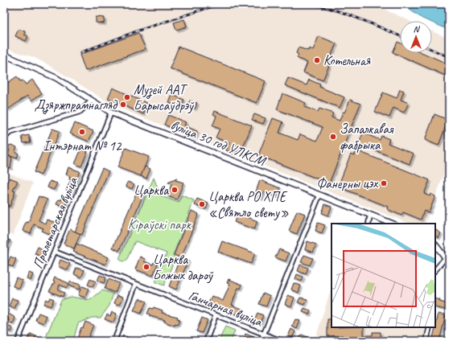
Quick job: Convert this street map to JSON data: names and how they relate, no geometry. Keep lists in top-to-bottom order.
{
  "streets": {
    "main road": ["вуліца 30 год УЛКСМ"],
    "street": ["Пралетарская вуліца", "Ганчарная вуліца"]
  },
  "crossings": [
    ["вуліца 30 год УЛКСМ", "Пралетарская вуліца"],
    ["Пралетарская вуліца", "Ганчарная вуліца"]
  ],
  "parks": ["Кіраўскі парк"],
  "places": [
    "Котельная",
    "Музей ААТ Барысаўдрэў",
    "Дзяржпрамнагляд",
    "Інтэрнат № 12",
    "Запалкавая фабрыка",
    "Фанерны цэх",
    "Царква",
    "Царква РО ХПЕ «Святло свету»",
    "Царква Божых дароў"
  ],
  "north": "top"
}
